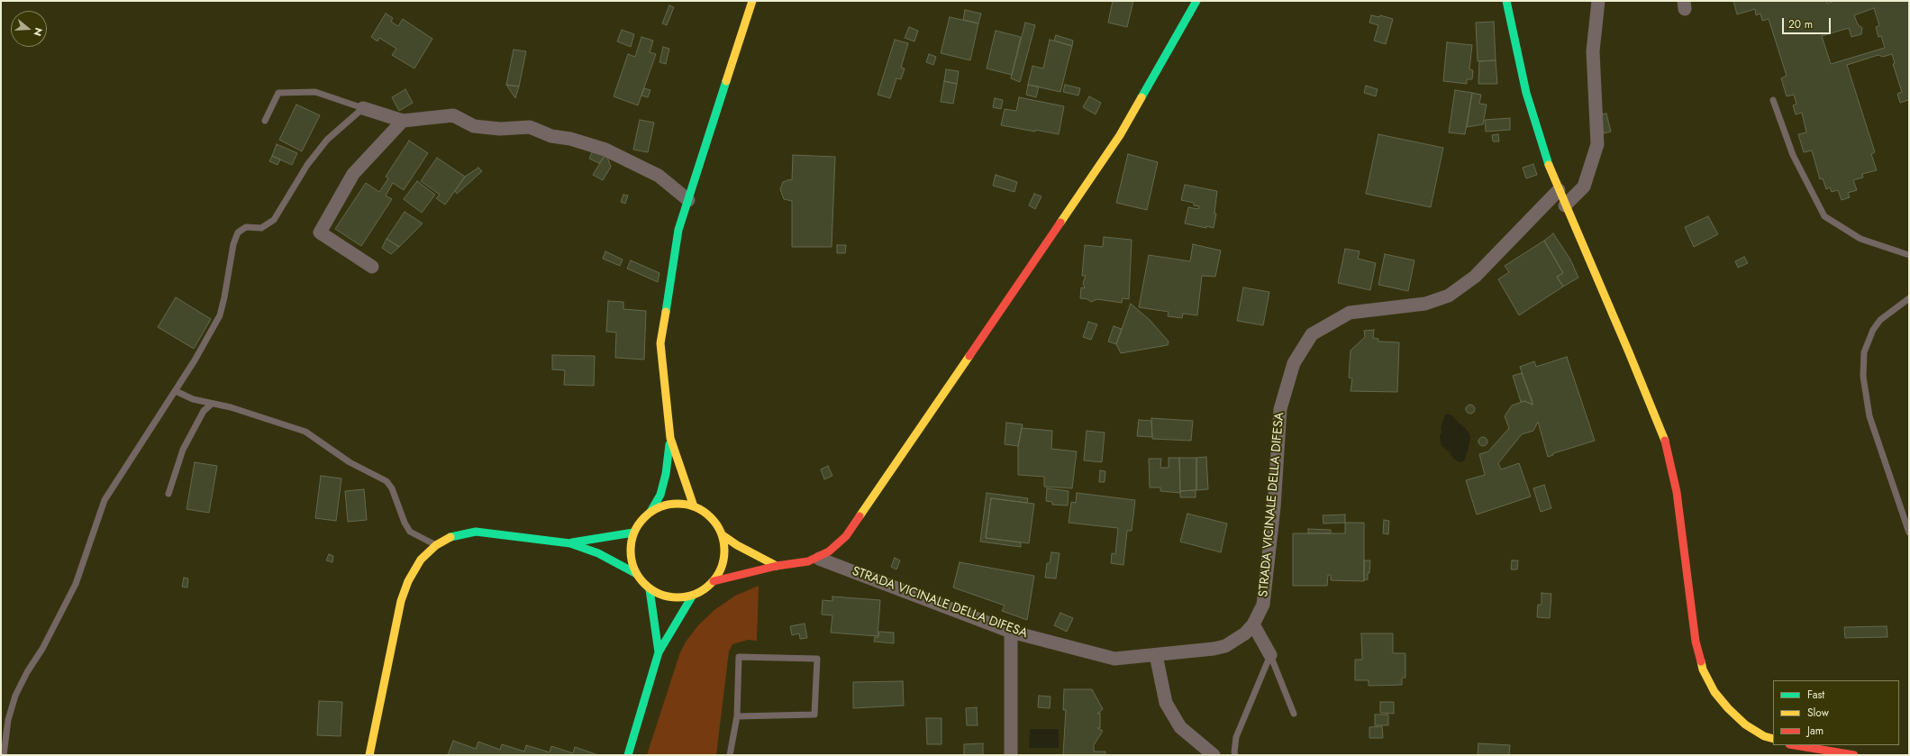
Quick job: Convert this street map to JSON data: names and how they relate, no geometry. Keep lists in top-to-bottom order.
{
  "streets": {
    "street": ["STRADA VICINALE DELLA DIFESA"]
  },
  "legend": ["Fast", "Slow", "Jam"],
  "scale_bar": "20 m",
  "north": "right"
}
